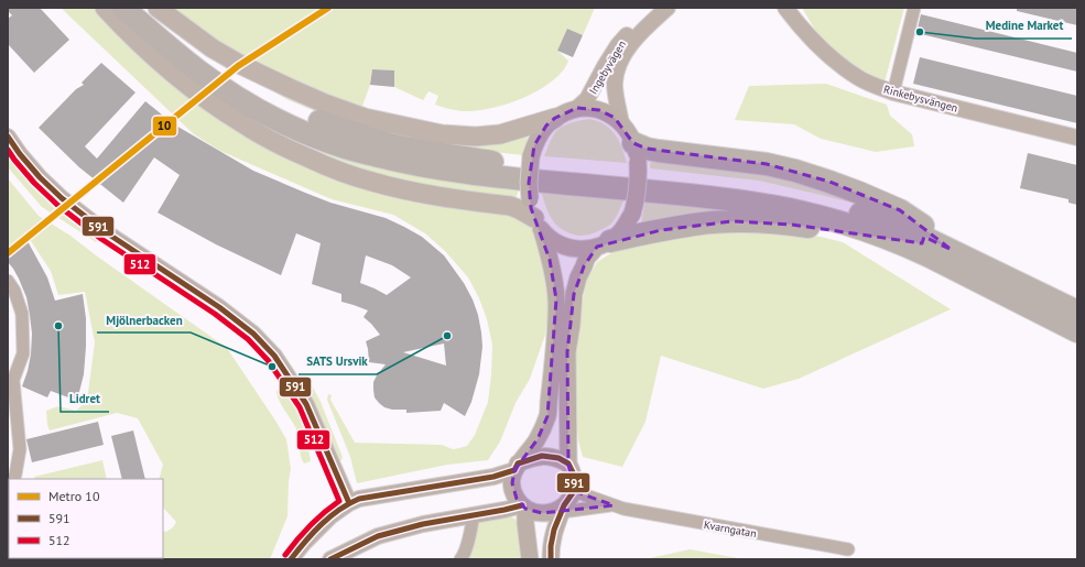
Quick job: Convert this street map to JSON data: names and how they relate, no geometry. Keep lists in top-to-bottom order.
{
  "streets": {
    "street": ["Ingebyvägen", "Rinkebysvängen", "Kvarngatan"]
  },
  "places": [
    "Medine Market",
    "Lidret",
    "SATS Ursvik",
    "Mjölnerbacken"
  ],
  "lines": ["metro line 10", "transit line 591", "transit line 512"],
  "legend": ["Metro 10", "591", "512"]
}
